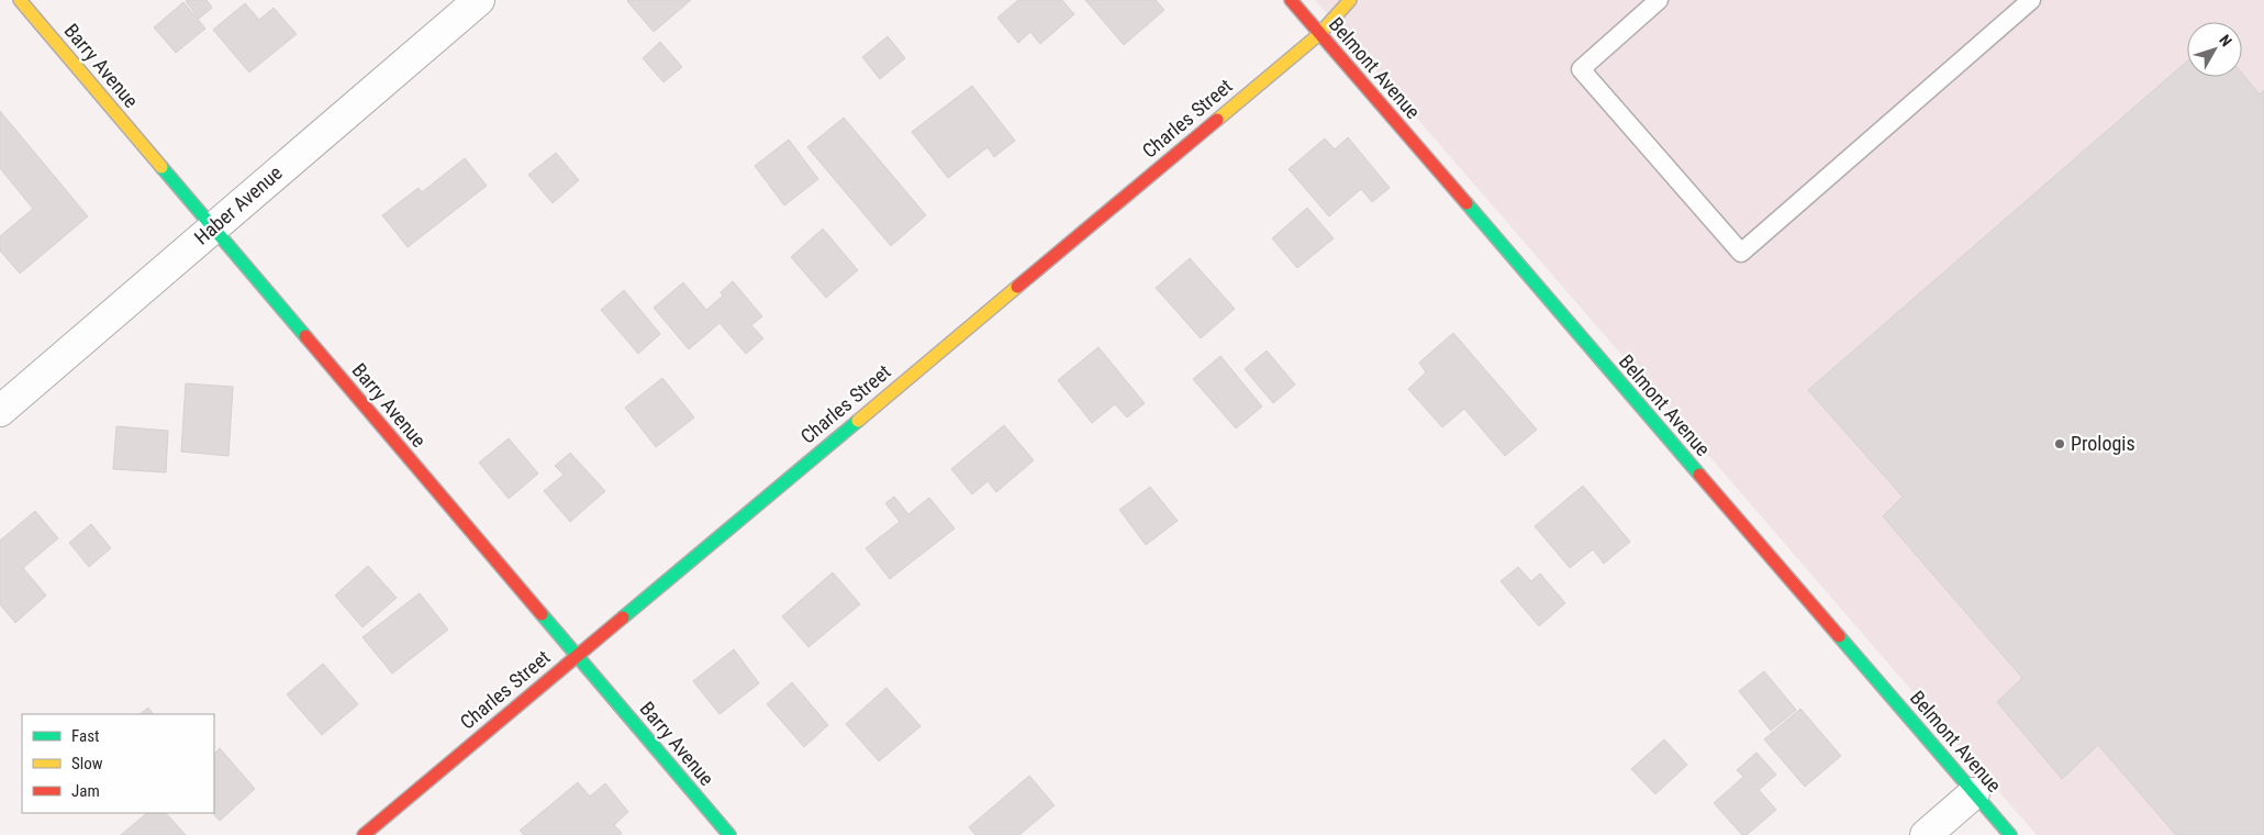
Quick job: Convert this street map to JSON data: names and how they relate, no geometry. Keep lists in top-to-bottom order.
{
  "streets": {
    "street": [
      "Barry Avenue",
      "Belmont Avenue",
      "Charles Street",
      "Haber Avenue"
    ]
  },
  "crossings": [
    ["Barry Avenue", "Charles Street"],
    ["Barry Avenue", "Haber Avenue"],
    ["Belmont Avenue", "Charles Street"]
  ],
  "places": ["Prologis"],
  "legend": ["Fast", "Slow", "Jam"],
  "north": "top right"
}
